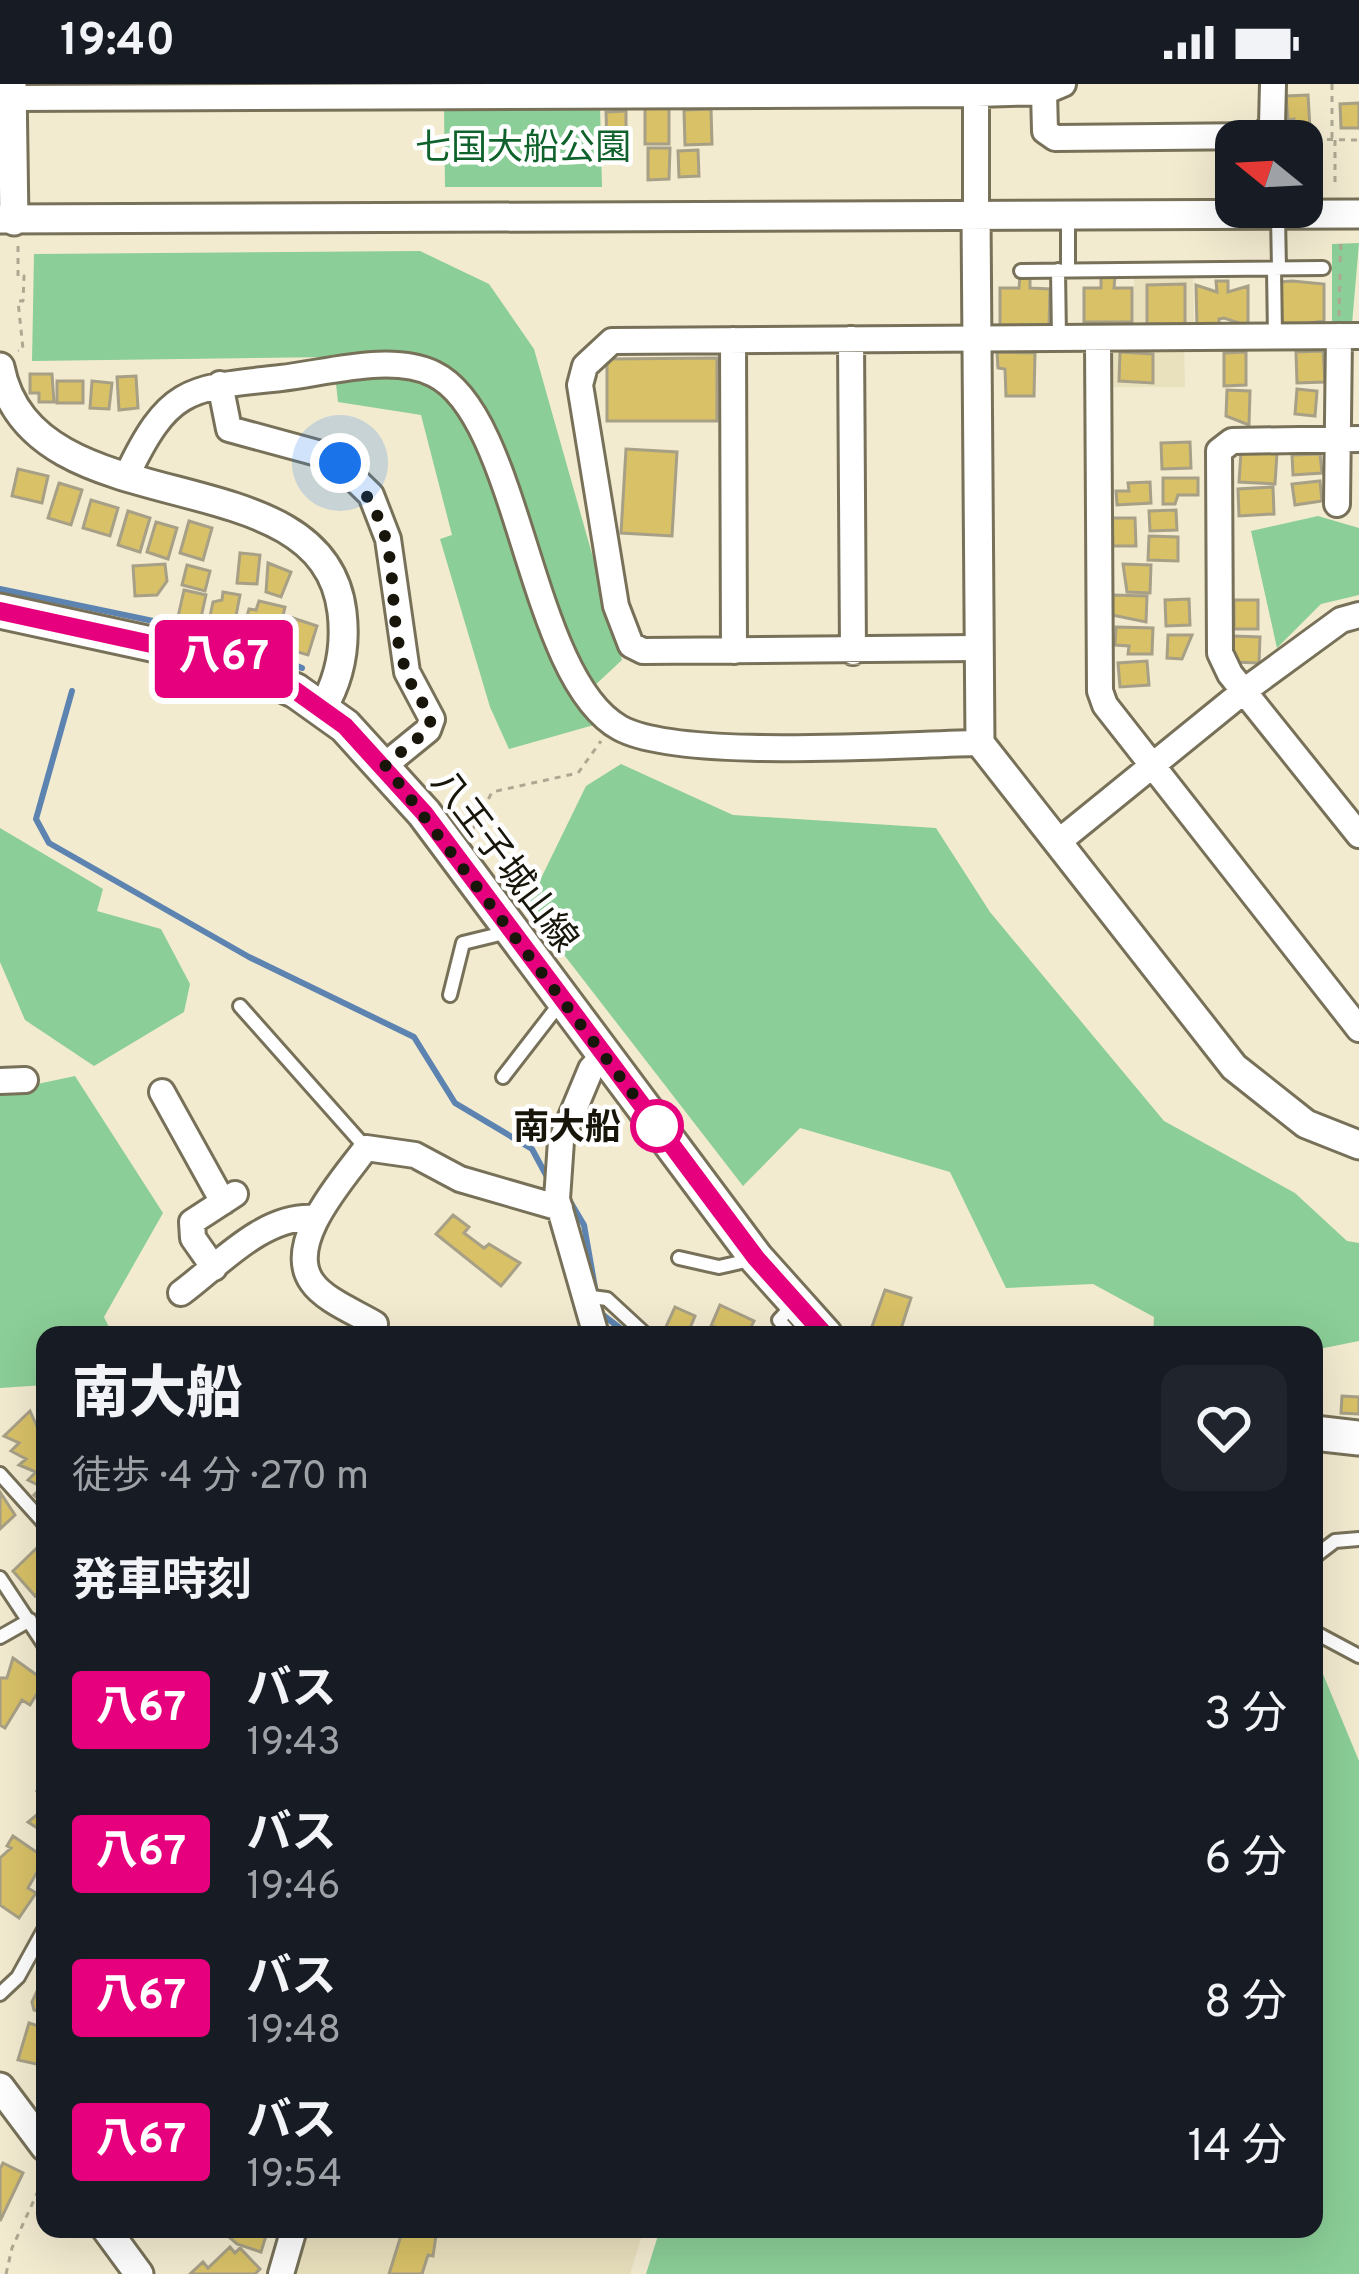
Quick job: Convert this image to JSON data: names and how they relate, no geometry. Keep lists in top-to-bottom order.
{
  "streets": {
    "main road": ["八王子城山線"]
  },
  "parks": ["七国大船公園"],
  "places": ["南大船"],
  "lines": ["bus line 八67"],
  "north": "left",
  "page": {
    "status": "19:40",
    "on_map": "八67",
    "heading": [
      ["南大船", "徒歩 · 4 分 · 270 m"],
      "発車時刻"
    ],
    "list": [
      {
        "mark": "八67",
        "name": "バス",
        "note": "19:43",
        "value": "3 分"
      },
      {
        "mark": "八67",
        "name": "バス",
        "note": "19:46",
        "value": "6 分"
      },
      {
        "mark": "八67",
        "name": "バス",
        "note": "19:48",
        "value": "8 分"
      },
      {
        "mark": "八67",
        "name": "バス",
        "note": "19:54",
        "value": "14 分"
      }
    ]
  }
}
